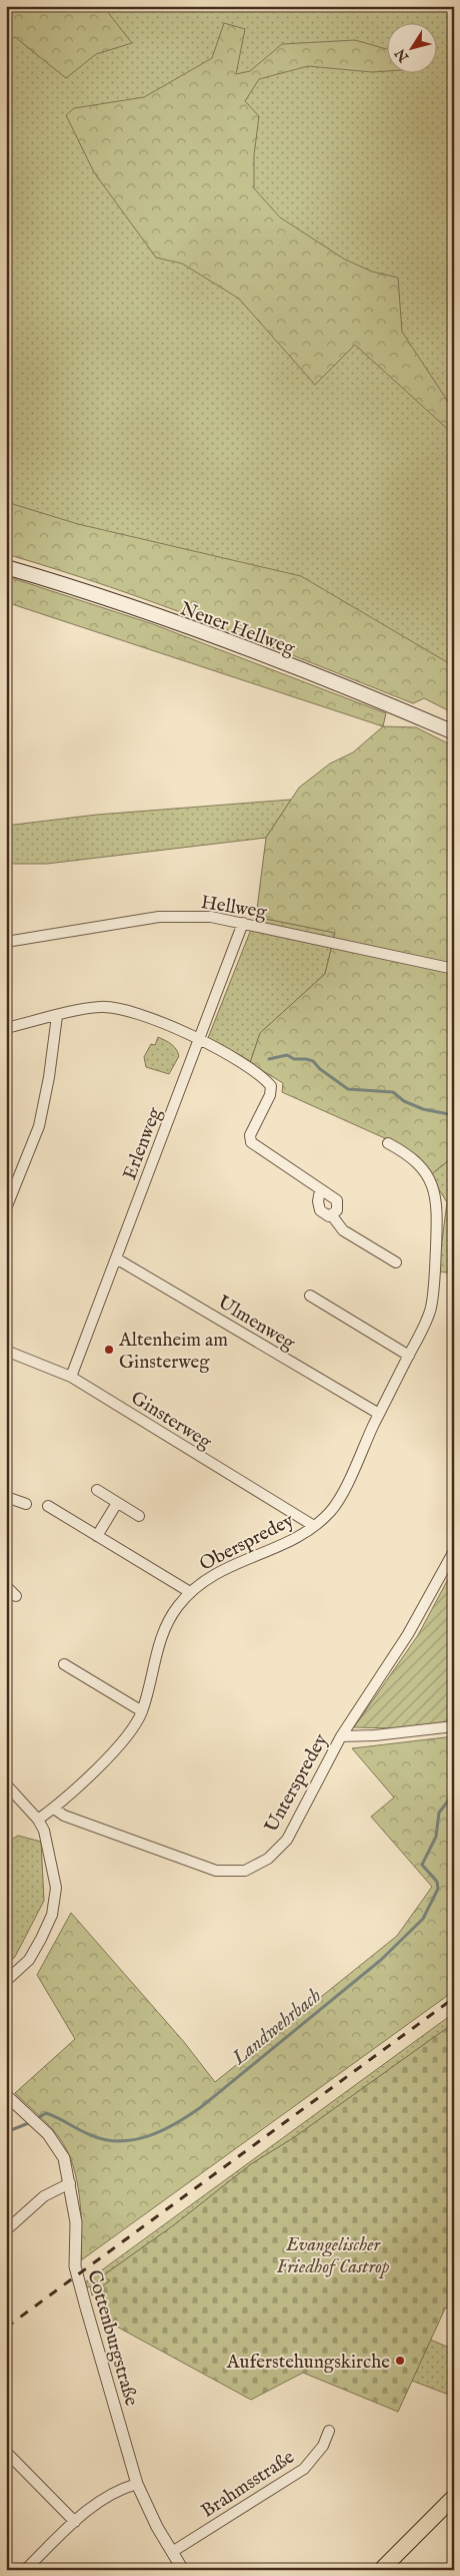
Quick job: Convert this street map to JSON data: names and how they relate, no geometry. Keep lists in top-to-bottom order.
{
  "streets": {
    "main road": ["Neuer Hellweg"],
    "street": [
      "Hellweg",
      "Erlenweg",
      "Ulmenweg",
      "Ginsterweg",
      "Oberspredey",
      "Unterspredey",
      "Cottenburgstraße",
      "Brahmsstraße"
    ]
  },
  "crossings": [
    ["Hellweg", "Erlenweg"],
    ["Erlenweg", "Ulmenweg"],
    ["Erlenweg", "Ginsterweg"],
    ["Ulmenweg", "Oberspredey"],
    ["Ginsterweg", "Oberspredey"],
    ["Oberspredey", "Unterspredey"],
    ["Cottenburgstraße", "Brahmsstraße"]
  ],
  "water": ["Landwehrbach"],
  "parks": ["Evangelischer Friedhof Castrop"],
  "places": ["Altenheim am Ginsterweg", "Auferstehungskirche"],
  "north": "bottom left"
}
